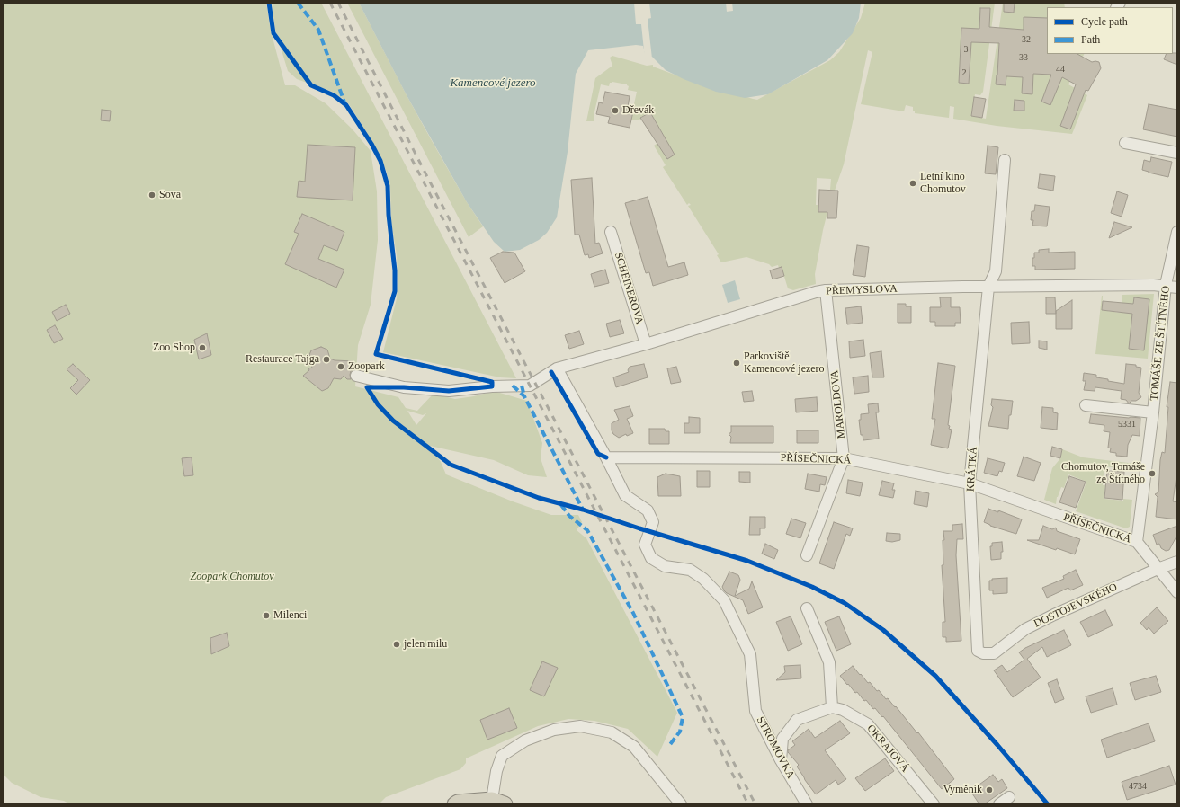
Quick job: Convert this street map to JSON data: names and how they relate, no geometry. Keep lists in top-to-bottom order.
{
  "streets": {
    "street": [
      "SCHEINEROVA",
      "PŘEMYSLOVA",
      "TOMÁŠE ZE ŠTÍTNÉHO",
      "MAROLDOVA",
      "PŘÍSEČNICKÁ",
      "KRÁTKÁ",
      "DOSTOJEVSKÉHO",
      "STROMOVKA",
      "OKRAJOVÁ"
    ]
  },
  "crossings": [
    ["SCHEINEROVA", "PŘEMYSLOVA"],
    ["PŘEMYSLOVA", "TOMÁŠE ZE ŠTÍTNÉHO"],
    ["PŘEMYSLOVA", "MAROLDOVA"],
    ["PŘEMYSLOVA", "KRÁTKÁ"],
    ["TOMÁŠE ZE ŠTÍTNÉHO", "PŘÍSEČNICKÁ"],
    ["MAROLDOVA", "PŘÍSEČNICKÁ"],
    ["PŘÍSEČNICKÁ", "KRÁTKÁ"],
    ["PŘÍSEČNICKÁ", "STROMOVKA"],
    ["KRÁTKÁ", "DOSTOJEVSKÉHO"]
  ],
  "water": ["Kamencové jezero"],
  "parks": ["Zoopark Chomutov"],
  "places": [
    "Dřevák",
    "Letní kino Chomutov",
    "Sova",
    "Zoo Shop",
    "Restaurace Tajga",
    "Parkoviště Kamencové jezero",
    "Zoopark",
    "Chomutov, Tomáše ze Štítného",
    "Milenci",
    "jelen milu",
    "Vyměník"
  ],
  "house_numbers": [
    "32",
    "3",
    "33",
    "44",
    "2",
    "5331",
    "4734"
  ],
  "legend": ["Cycle path", "Path"]
}
